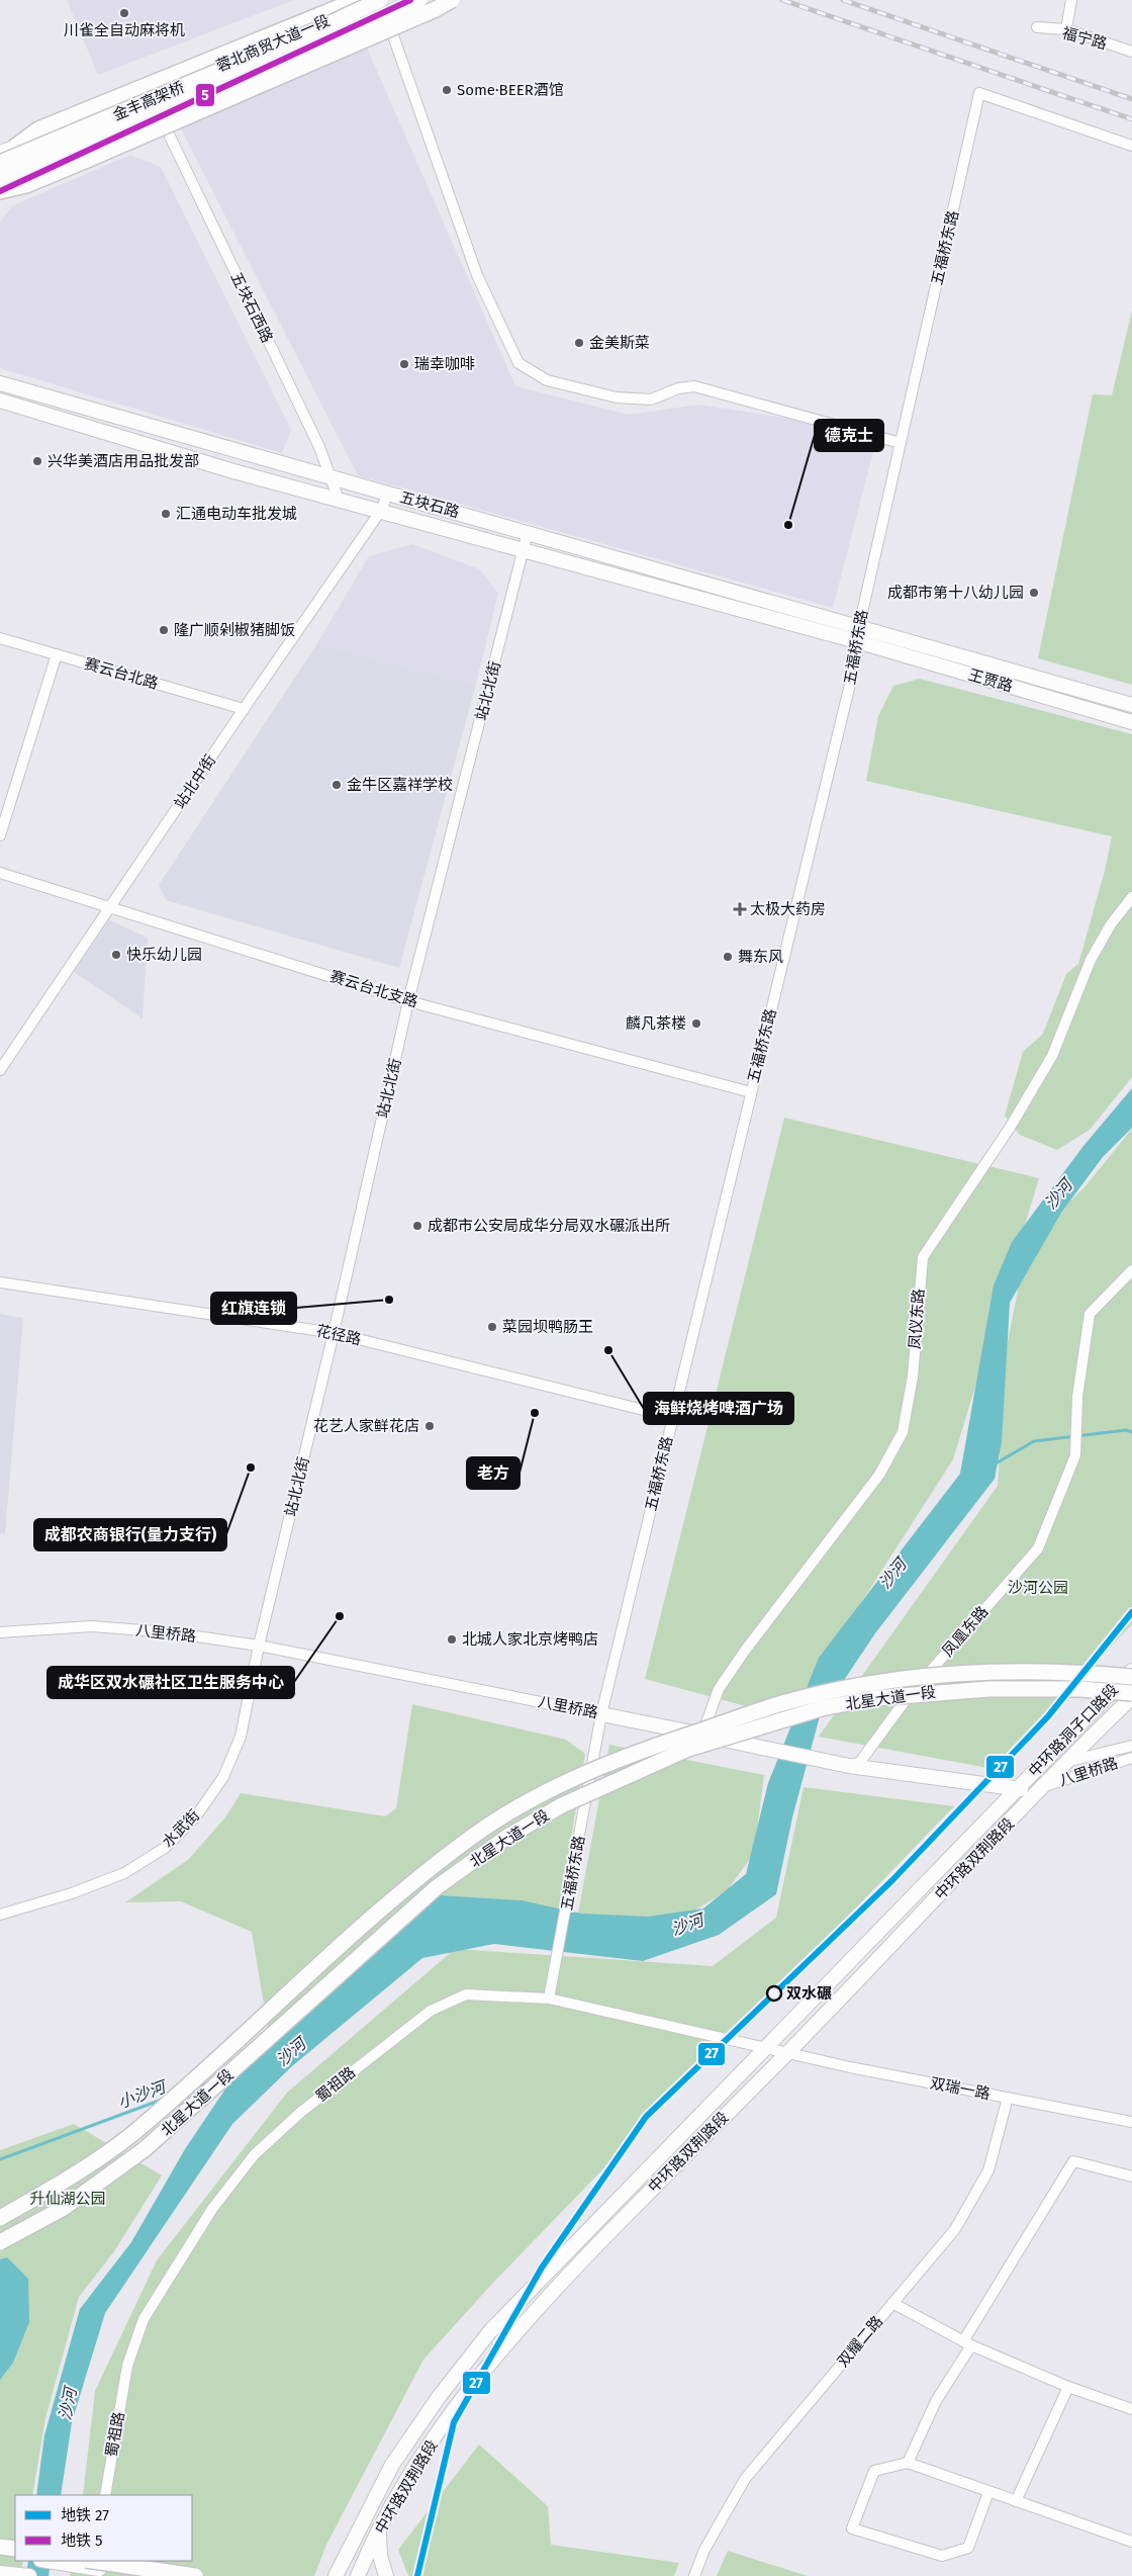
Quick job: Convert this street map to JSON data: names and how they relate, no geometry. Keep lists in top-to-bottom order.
{
  "streets": {
    "highway": ["金丰高架桥", "北星大道一段"],
    "main road": [
      "蓉北商贸大道一段",
      "五块石路",
      "王贾路",
      "八里桥路",
      "中环路洞子口路段",
      "中环路双荆路段"
    ],
    "street": [
      "福宁路",
      "五福桥东路",
      "五块石西路",
      "赛云台北路",
      "站北北街",
      "站北中街",
      "赛云台北支路",
      "凤仪东路",
      "花径路",
      "凤凰东路",
      "水武街",
      "蜀祖路",
      "双瑞一路",
      "双耀二路"
    ]
  },
  "crossings": [
    ["蓉北商贸大道一段", "金丰高架桥"],
    ["蓉北商贸大道一段", "五块石西路"],
    ["五福桥东路", "五块石路"],
    ["五福桥东路", "王贾路"],
    ["五福桥东路", "赛云台北支路"],
    ["五福桥东路", "花径路"],
    ["五福桥东路", "八里桥路"],
    ["五福桥东路", "蜀祖路"],
    ["五块石西路", "五块石路"],
    ["五块石路", "王贾路"],
    ["五块石路", "站北北街"],
    ["五块石路", "站北中街"],
    ["赛云台北路", "站北中街"],
    ["站北北街", "赛云台北支路"],
    ["站北北街", "花径路"],
    ["站北北街", "八里桥路"],
    ["站北北街", "水武街"],
    ["站北中街", "赛云台北支路"],
    ["凤仪东路", "八里桥路"],
    ["凤凰东路", "八里桥路"],
    ["八里桥路", "中环路洞子口路段"],
    ["八里桥路", "水武街"],
    ["八里桥路", "中环路双荆路段"],
    ["中环路洞子口路段", "中环路双荆路段"],
    ["中环路双荆路段", "蜀祖路"],
    ["中环路双荆路段", "双瑞一路"],
    ["蜀祖路", "双瑞一路"],
    ["双瑞一路", "双耀二路"]
  ],
  "water": ["沙河", "小沙河"],
  "parks": ["沙河公园", "升仙湖公园"],
  "places": {
    "other": [
      "川雀全自动麻将机",
      "Some·BEER酒馆",
      "金美斯菜",
      "瑞幸咖啡",
      "兴华美酒店用品批发部",
      "汇通电动车批发城",
      "德克士",
      "成都市第十八幼儿园",
      "隆广顺剁椒猪脚饭",
      "金牛区嘉祥学校",
      "快乐幼儿园",
      "舞东风",
      "麟凡茶楼",
      "成都市公安局成华分局双水碾派出所",
      "红旗连锁",
      "菜园坝鸭肠王",
      "海鲜烧烤啤酒广场",
      "老方",
      "花艺人家鲜花店",
      "成都农商银行(量力支行)",
      "成华区双水碾社区卫生服务中心",
      "北城人家北京烤鸭店",
      "双水碾"
    ],
    "health": ["太极大药房"]
  },
  "lines": ["metro line 5", "metro line 27"],
  "legend": ["地铁 27", "地铁 5"]
}
